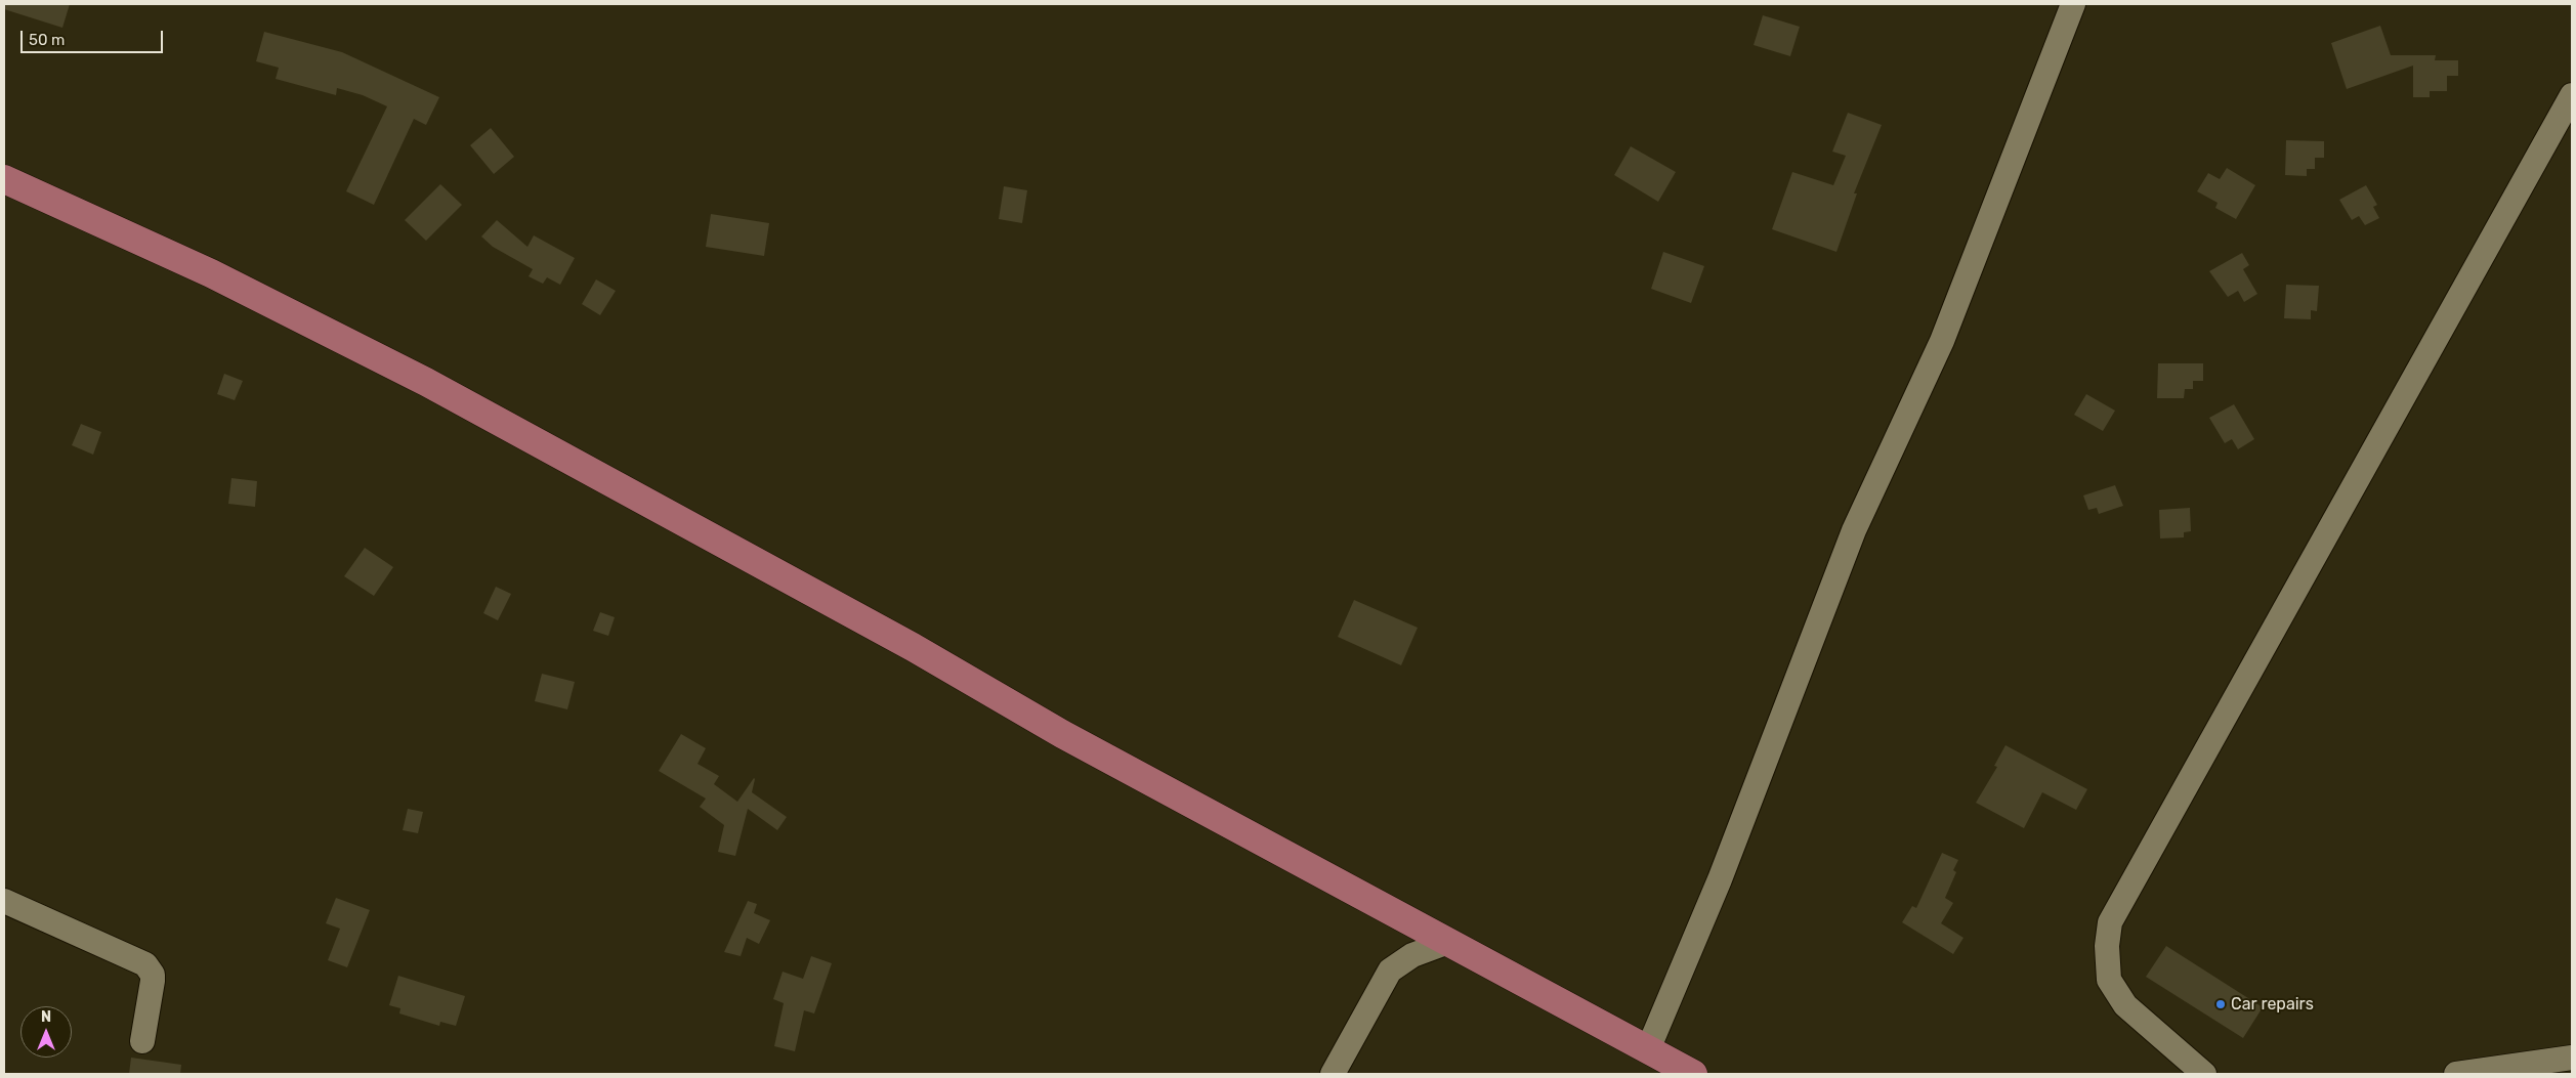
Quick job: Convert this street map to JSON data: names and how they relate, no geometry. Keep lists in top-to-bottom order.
{
  "places": ["Car repairs"],
  "scale_bar": "50 m",
  "north": "top"
}
